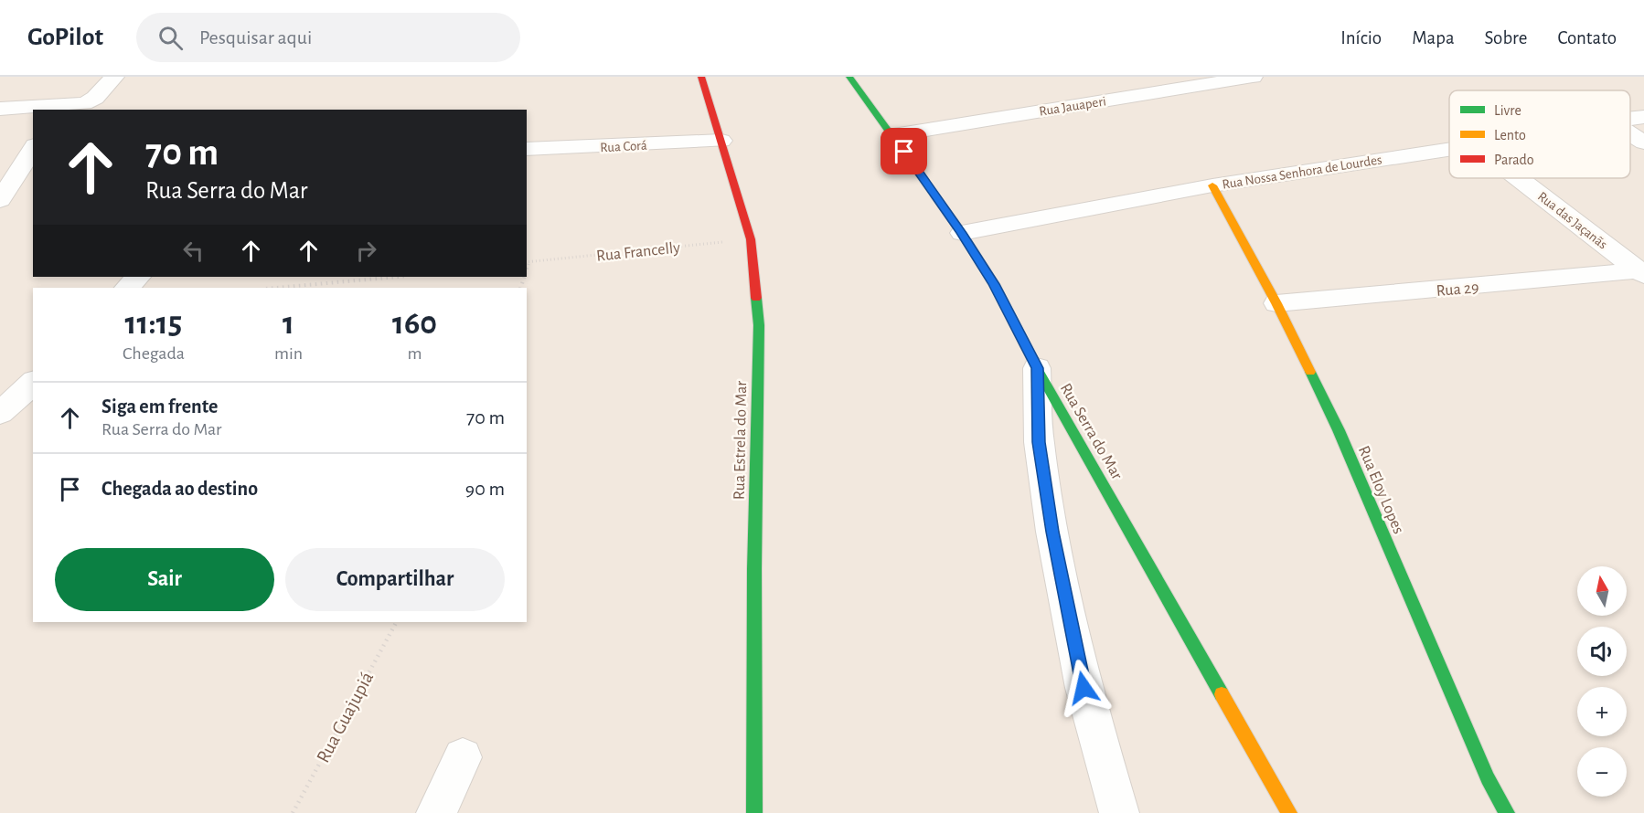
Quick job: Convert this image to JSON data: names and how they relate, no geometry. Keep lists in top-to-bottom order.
{
  "streets": {
    "street": [
      "Rua Jauaperi",
      "Rua Corá",
      "Rua Nossa Senhora de Lourdes",
      "Rua das Jaçanãs",
      "Rua 29",
      "Rua Serra do Mar",
      "Rua Estrela do Mar",
      "Rua Eloy Lopes"
    ],
    "path": ["Rua Francelly", "Rua Guajupiá"]
  },
  "crossings": [
    ["Rua Jauaperi", "Rua Serra do Mar"],
    ["Rua Corá", "Rua Estrela do Mar"],
    ["Rua Nossa Senhora de Lourdes", "Rua Serra do Mar"],
    ["Rua Nossa Senhora de Lourdes", "Rua Eloy Lopes"],
    ["Rua das Jaçanãs", "Rua 29"],
    ["Rua Francelly", "Rua Estrela do Mar"],
    ["Rua 29", "Rua Eloy Lopes"]
  ],
  "legend": ["Livre", "Lento", "Parado"],
  "north": "top",
  "page": {
    "header": "GoPilot",
    "search": "Pesquisar aqui",
    "nav": [
      "Início",
      "Mapa",
      "Sobre",
      "Contato"
    ],
    "turn": ["70 m", "Rua Serra do Mar"],
    "eta": [
      "11:15",
      "Chegada",
      "1",
      "min",
      "160",
      "m"
    ],
    "list": [
      {
        "name": "Siga em frente",
        "note": "Rua Serra do Mar",
        "value": "70 m"
      },
      {
        "name": "Chegada ao destino",
        "value": "90 m"
      }
    ],
    "buttons": ["Sair", "Compartilhar"],
    "map_buttons": ["+", "−"]
  }
}
